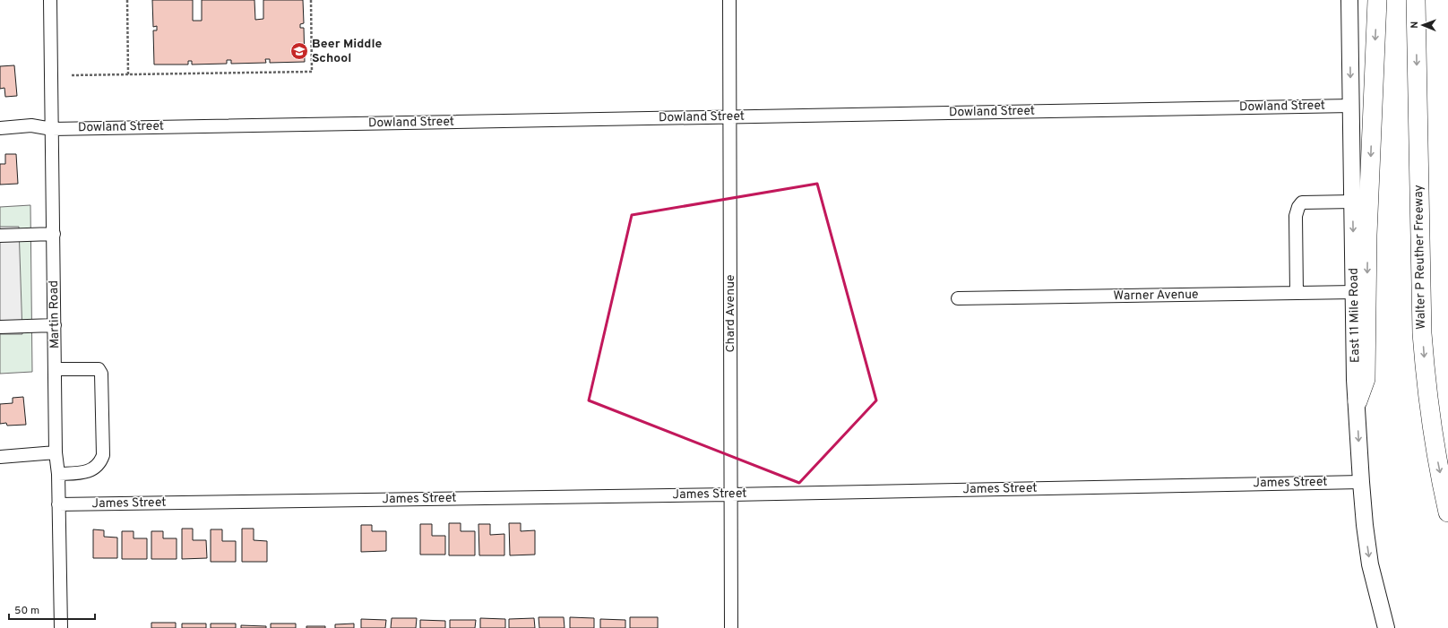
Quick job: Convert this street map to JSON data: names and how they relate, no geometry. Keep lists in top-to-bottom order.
{
  "streets": {
    "highway": ["Walter P Reuther Freeway"],
    "main road": ["East 11 Mile Road"],
    "street": [
      "Dowland Street",
      "Warner Avenue",
      "Chard Avenue",
      "Martin Road",
      "James Street"
    ]
  },
  "crossings": [
    ["Dowland Street", "Chard Avenue"],
    ["Dowland Street", "Martin Road"],
    ["Dowland Street", "East 11 Mile Road"],
    ["Warner Avenue", "East 11 Mile Road"],
    ["Chard Avenue", "James Street"],
    ["Martin Road", "James Street"],
    ["East 11 Mile Road", "James Street"]
  ],
  "one_way": ["East 11 Mile Road"],
  "places": {
    "school or university": ["Beer Middle School"]
  },
  "scale_bar": "50 m",
  "north": "left"
}
